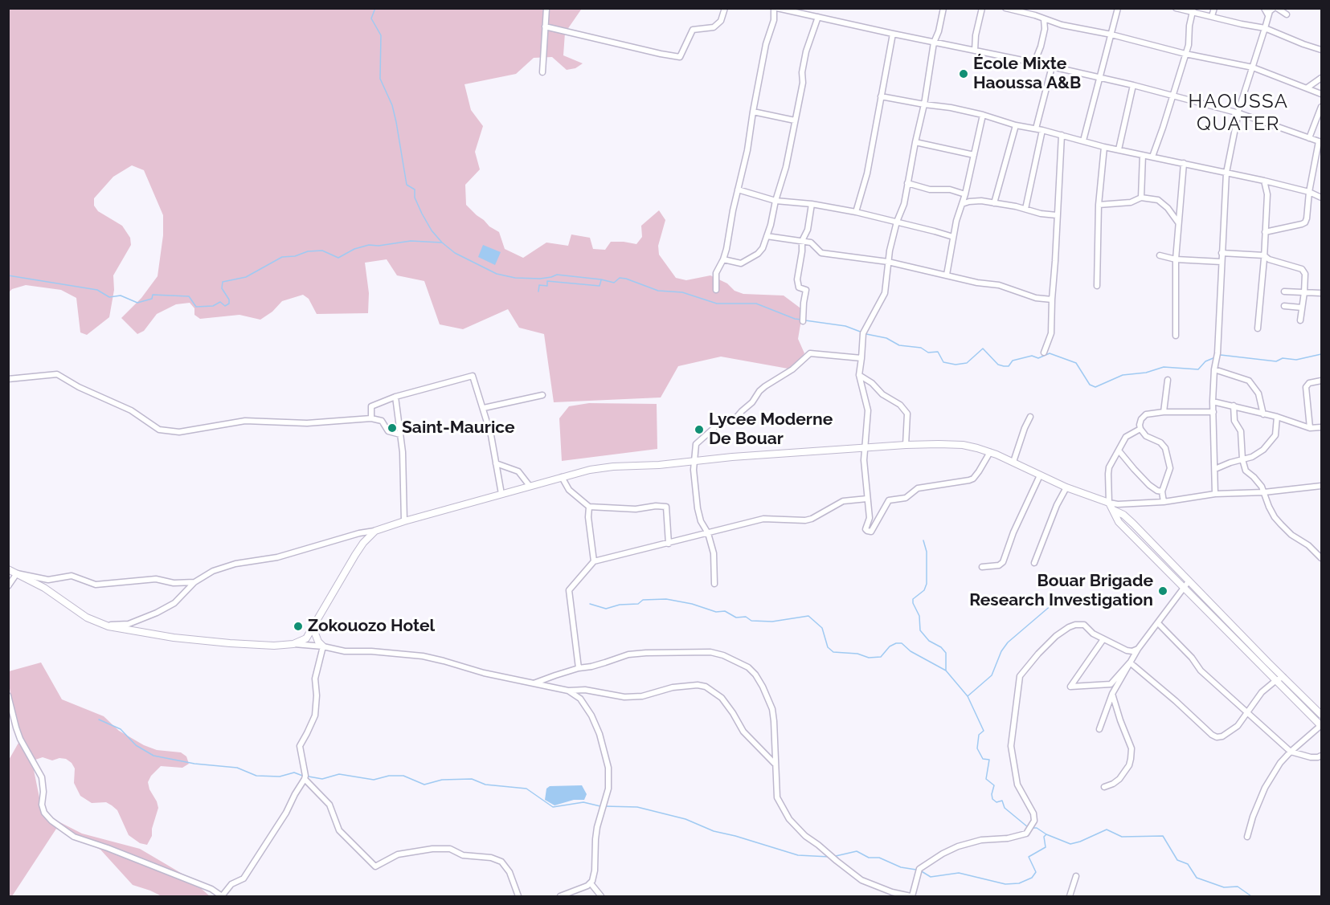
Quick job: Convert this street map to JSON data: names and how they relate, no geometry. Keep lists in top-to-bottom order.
{
  "districts": ["HAOUSSA QUATER"],
  "places": [
    "École Mixte Haoussa A&B",
    "Saint-Maurice",
    "Lycee Moderne De Bouar",
    "Bouar Brigade Research Investigation",
    "Zokouozo Hotel"
  ]
}
